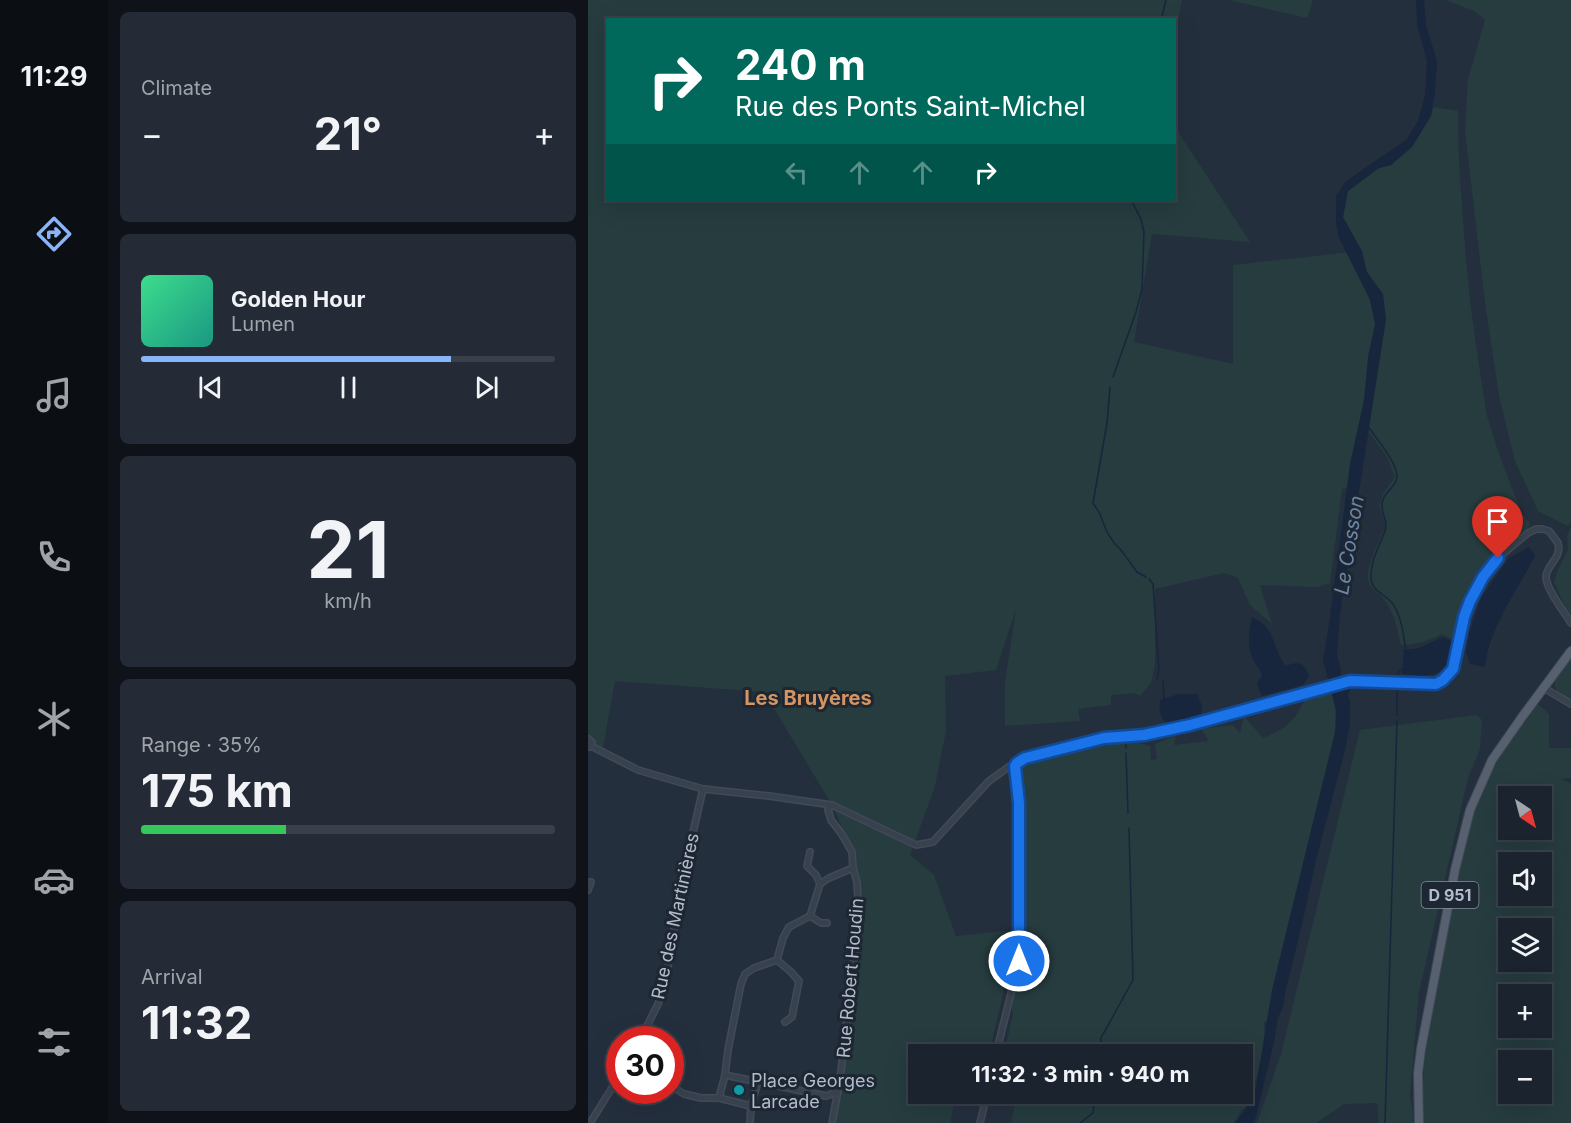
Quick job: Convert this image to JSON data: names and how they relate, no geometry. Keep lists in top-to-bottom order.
{
  "streets": {
    "main road": ["D 951"],
    "street": ["Rue des Martinières", "Rue Robert Houdin"]
  },
  "districts": ["Les Bruyères"],
  "water": ["Le Cosson"],
  "places": ["Place Georges Larcade"],
  "north": "bottom right",
  "page": {
    "tabs": "11:29",
    "tile": [
      "Climate",
      ["21", "km/h"],
      ["Range · 35%", "175 km"],
      ["Arrival", "11:32"]
    ],
    "turn": ["240 m", "Rue des Ponts Saint-Michel"],
    "heat": ["−", "21°", "+"],
    "song": ["Golden Hour", "Lumen"],
    "map_buttons": ["+", "−"],
    "limit": "30",
    "trip": "11:32 · 3 min · 940 m"
  }
}
